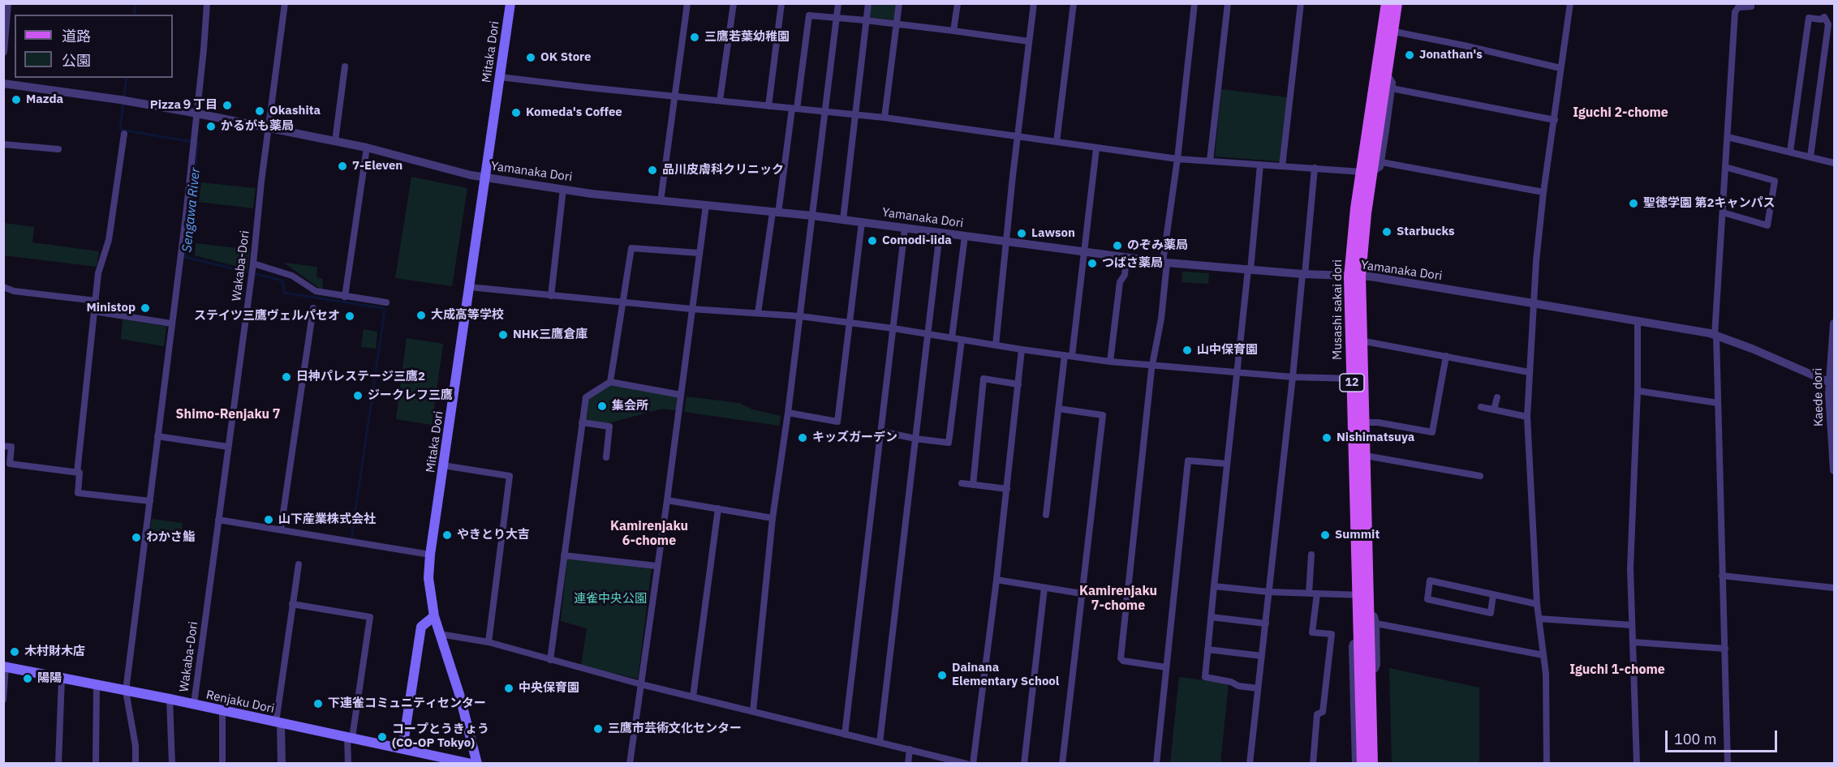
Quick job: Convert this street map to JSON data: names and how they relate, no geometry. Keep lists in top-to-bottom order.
{
  "streets": {
    "main road": [
      "Mitaka Dori",
      "Musashi sakai dori",
      "12",
      "Renjaku Dori"
    ],
    "street": ["Yamanaka Dori", "Wakaba-Dori", "Kaede dori"]
  },
  "crossings": [
    ["Mitaka Dori", "Yamanaka Dori"],
    ["Yamanaka Dori", "Wakaba-Dori"],
    ["Yamanaka Dori", "Musashi sakai dori"],
    ["Yamanaka Dori", "Kaede dori"],
    ["Wakaba-Dori", "Renjaku Dori"]
  ],
  "districts": [
    "Iguchi 2-chome",
    "Shimo-Renjaku 7",
    "Kamirenjaku 6-chome",
    "Kamirenjaku 7-chome",
    "Iguchi 1-chome"
  ],
  "water": ["Sengawa River"],
  "parks": ["連雀中央公園"],
  "places": [
    "三鷹若葉幼稚園",
    "Jonathan's",
    "OK Store",
    "Mazda",
    "Pizza９丁目",
    "Okashita",
    "Komeda's Coffee",
    "かるがも薬局",
    "7-Eleven",
    "品川皮膚科クリニック",
    "聖徳学園 第2キャンパス",
    "Starbucks",
    "Lawson",
    "Comodi-iida",
    "のぞみ薬局",
    "つばさ薬局",
    "Ministop",
    "大成高等学校",
    "ステイツ三鷹ヴェルパセオ",
    "NHK三鷹倉庫",
    "山中保育園",
    "日神パレステージ三鷹2",
    "ジークレフ三鷹",
    "集会所",
    "キッズガーデン",
    "Nishimatsuya",
    "山下産業株式会社",
    "やきとり大吉",
    "Summit",
    "わかさ鮨",
    "木村財木店",
    "Dainana Elementary School",
    "陽陽",
    "中央保育園",
    "下連雀コミュニティセンター",
    "三鷹市芸術文化センター",
    "コープとうきょう (CO-OP Tokyo)"
  ],
  "legend": ["道路", "公園"],
  "scale_bar": "100 m"
}
